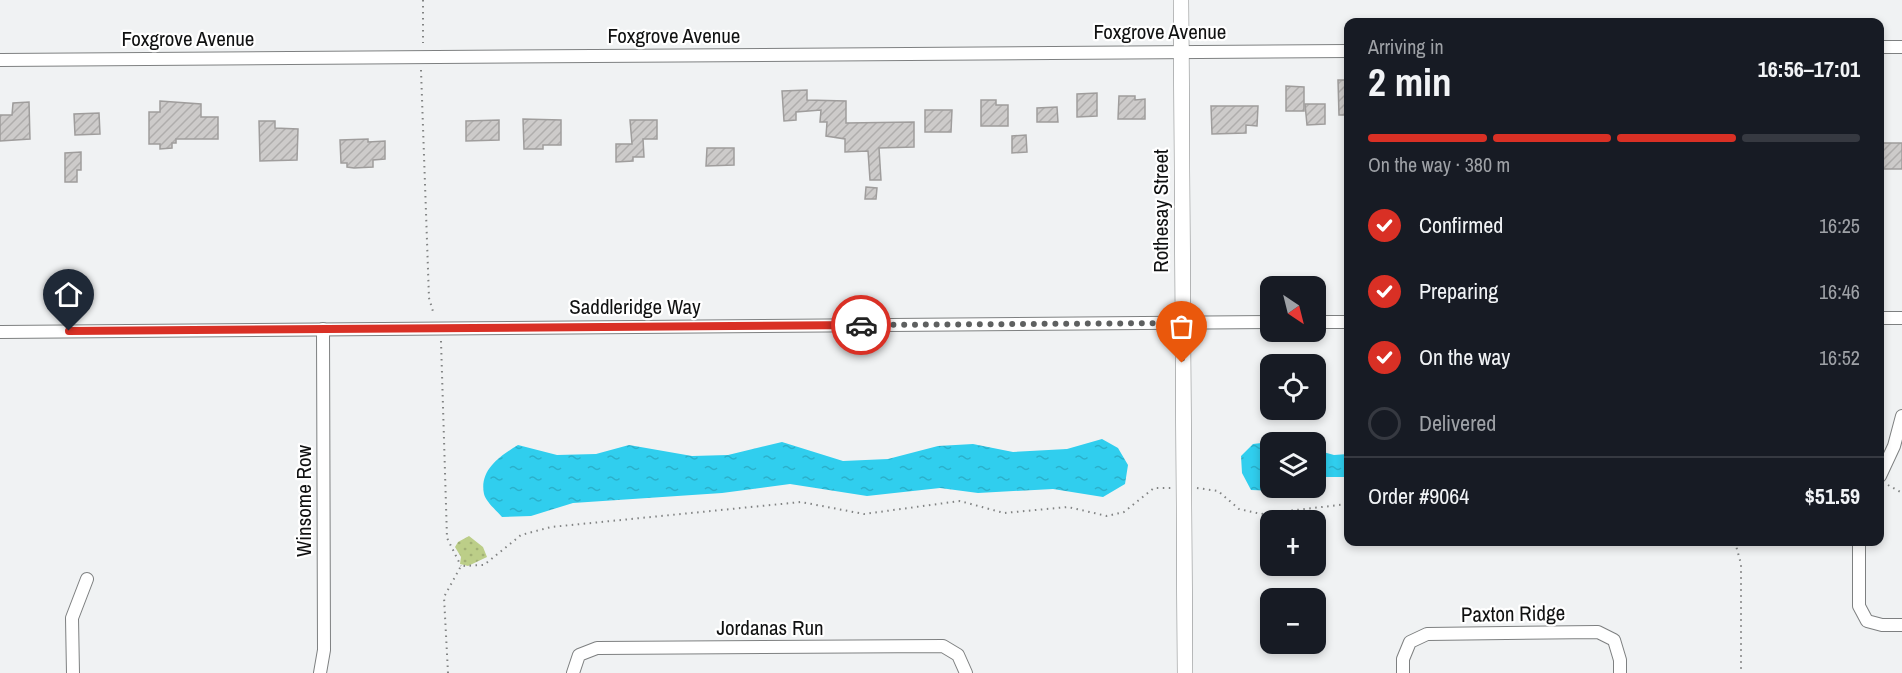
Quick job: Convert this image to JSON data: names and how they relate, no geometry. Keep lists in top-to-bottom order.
{
  "streets": {
    "street": [
      "Foxgrove Avenue",
      "Rothesay Street",
      "Saddleridge Way",
      "Winsome Row",
      "Paxton Ridge",
      "Jordanas Run"
    ]
  },
  "crossings": [
    ["Foxgrove Avenue", "Rothesay Street"],
    ["Rothesay Street", "Saddleridge Way"],
    ["Saddleridge Way", "Winsome Row"]
  ],
  "north": "bottom right",
  "page": {
    "heading": ["2 min", "Arriving in", "16:56–17:01"],
    "panel": ["Order #9064", "$51.59"],
    "bar": "On the way · 380 m",
    "list": [
      ["Confirmed", "16:25"],
      ["Preparing", "16:46"],
      ["On the way", "16:52"],
      "Delivered"
    ],
    "map_buttons": ["+", "−"]
  }
}
